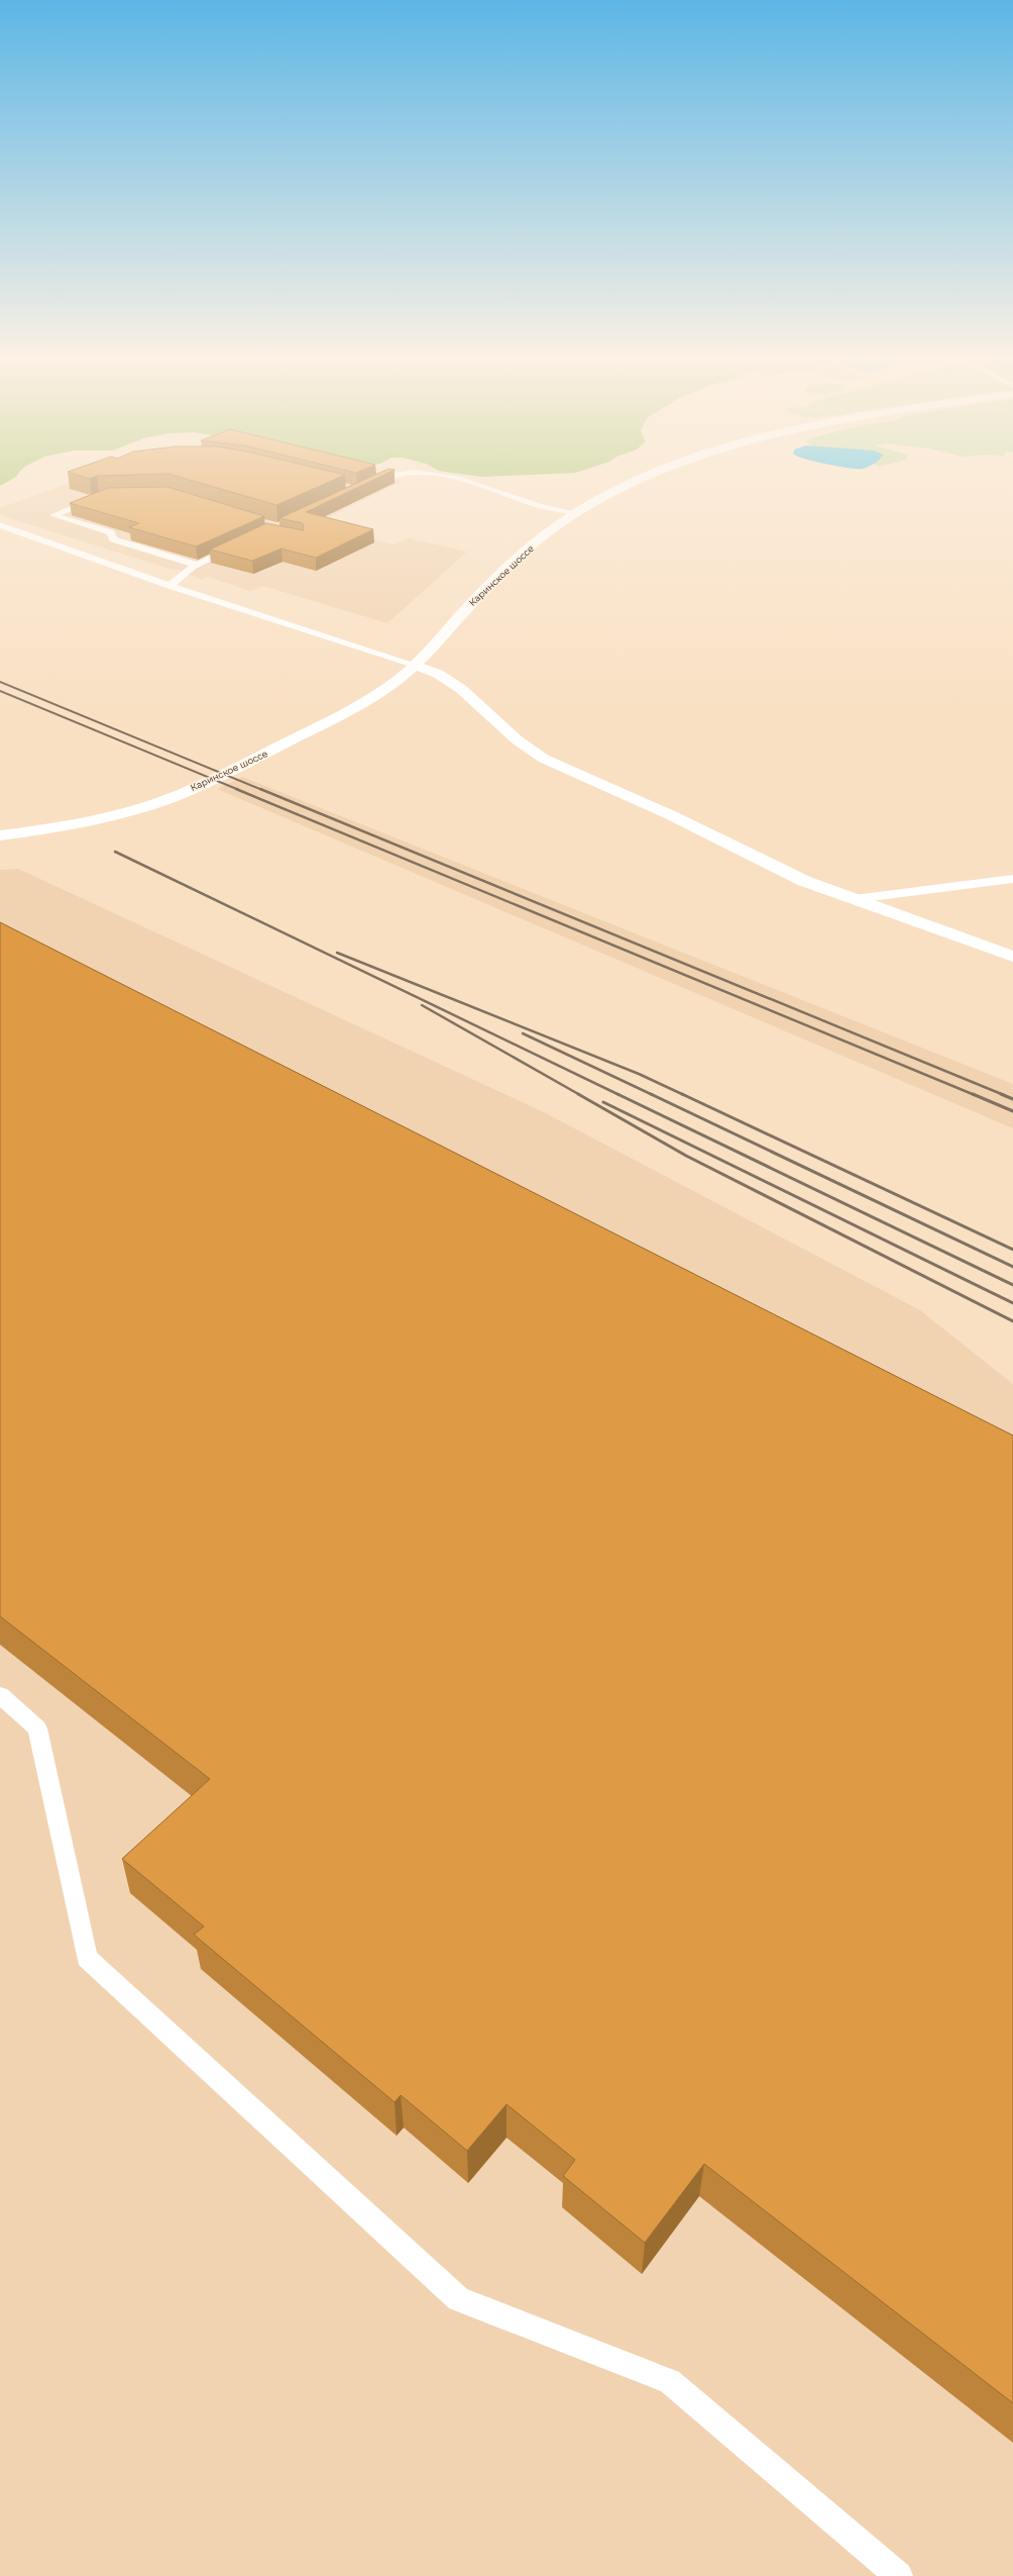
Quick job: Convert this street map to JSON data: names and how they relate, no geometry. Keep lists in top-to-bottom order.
{
  "streets": {
    "street": ["Каринское шоссе"]
  }
}
